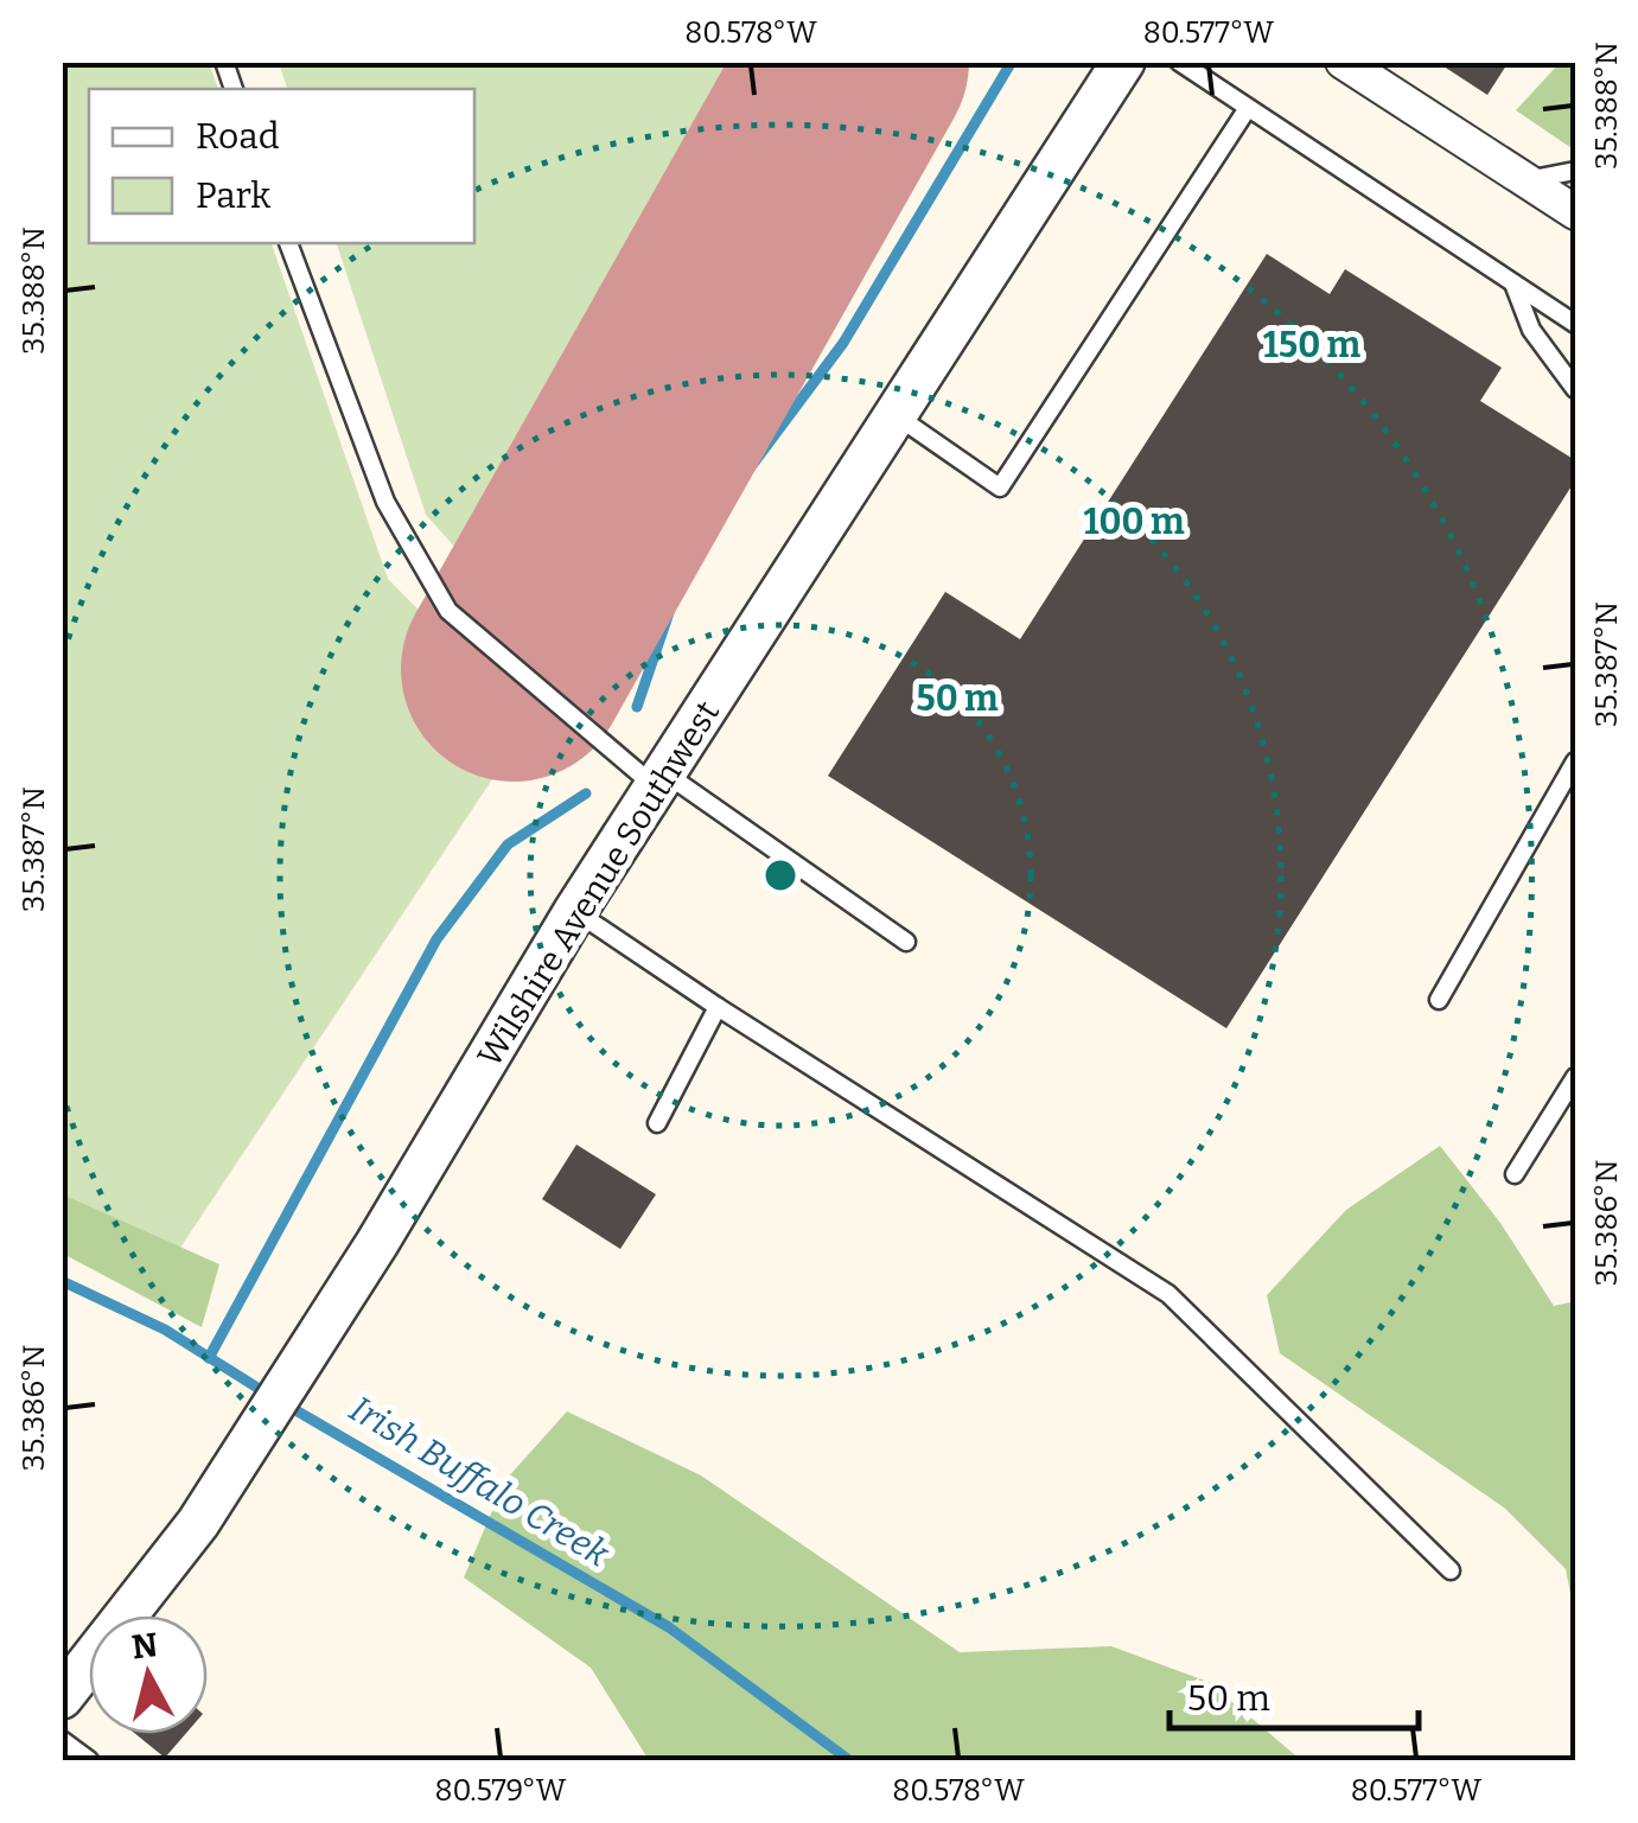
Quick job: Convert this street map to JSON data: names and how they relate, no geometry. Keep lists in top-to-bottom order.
{
  "streets": {
    "street": ["Wilshire Avenue Southwest"]
  },
  "water": ["Irish Buffalo Creek"],
  "legend": ["Road", "Park"],
  "scale_bar": "50 m",
  "north": "top",
  "coordinates": [
    "80.578°W",
    "80.577°W",
    "35.388°N",
    "35.387°N",
    "35.386°N",
    "80.579°W"
  ],
  "rings": ["150 m", "100 m", "50 m"]
}
